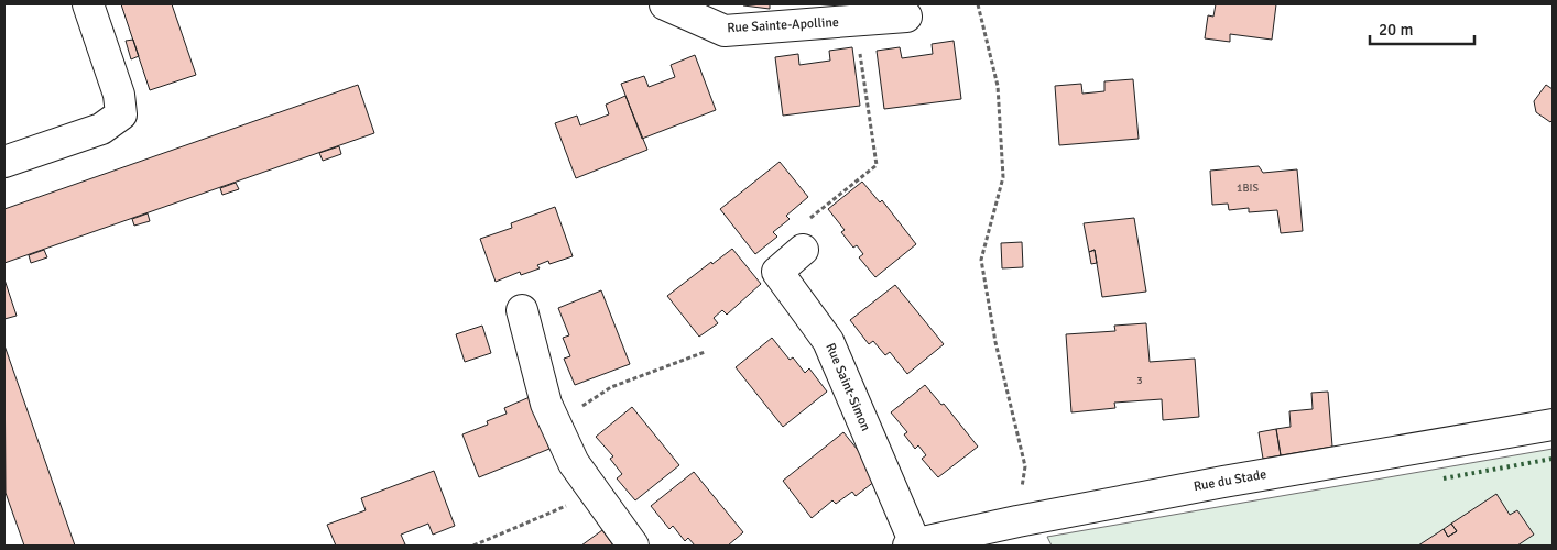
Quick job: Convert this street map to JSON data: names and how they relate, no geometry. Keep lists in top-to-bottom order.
{
  "streets": {
    "street": ["Rue Sainte-Apolline", "Rue Saint-Simon", "Rue du Stade"]
  },
  "crossings": [
    ["Rue Saint-Simon", "Rue du Stade"]
  ],
  "house_numbers": ["1BIS", "3"],
  "scale_bar": "20 m"
}
